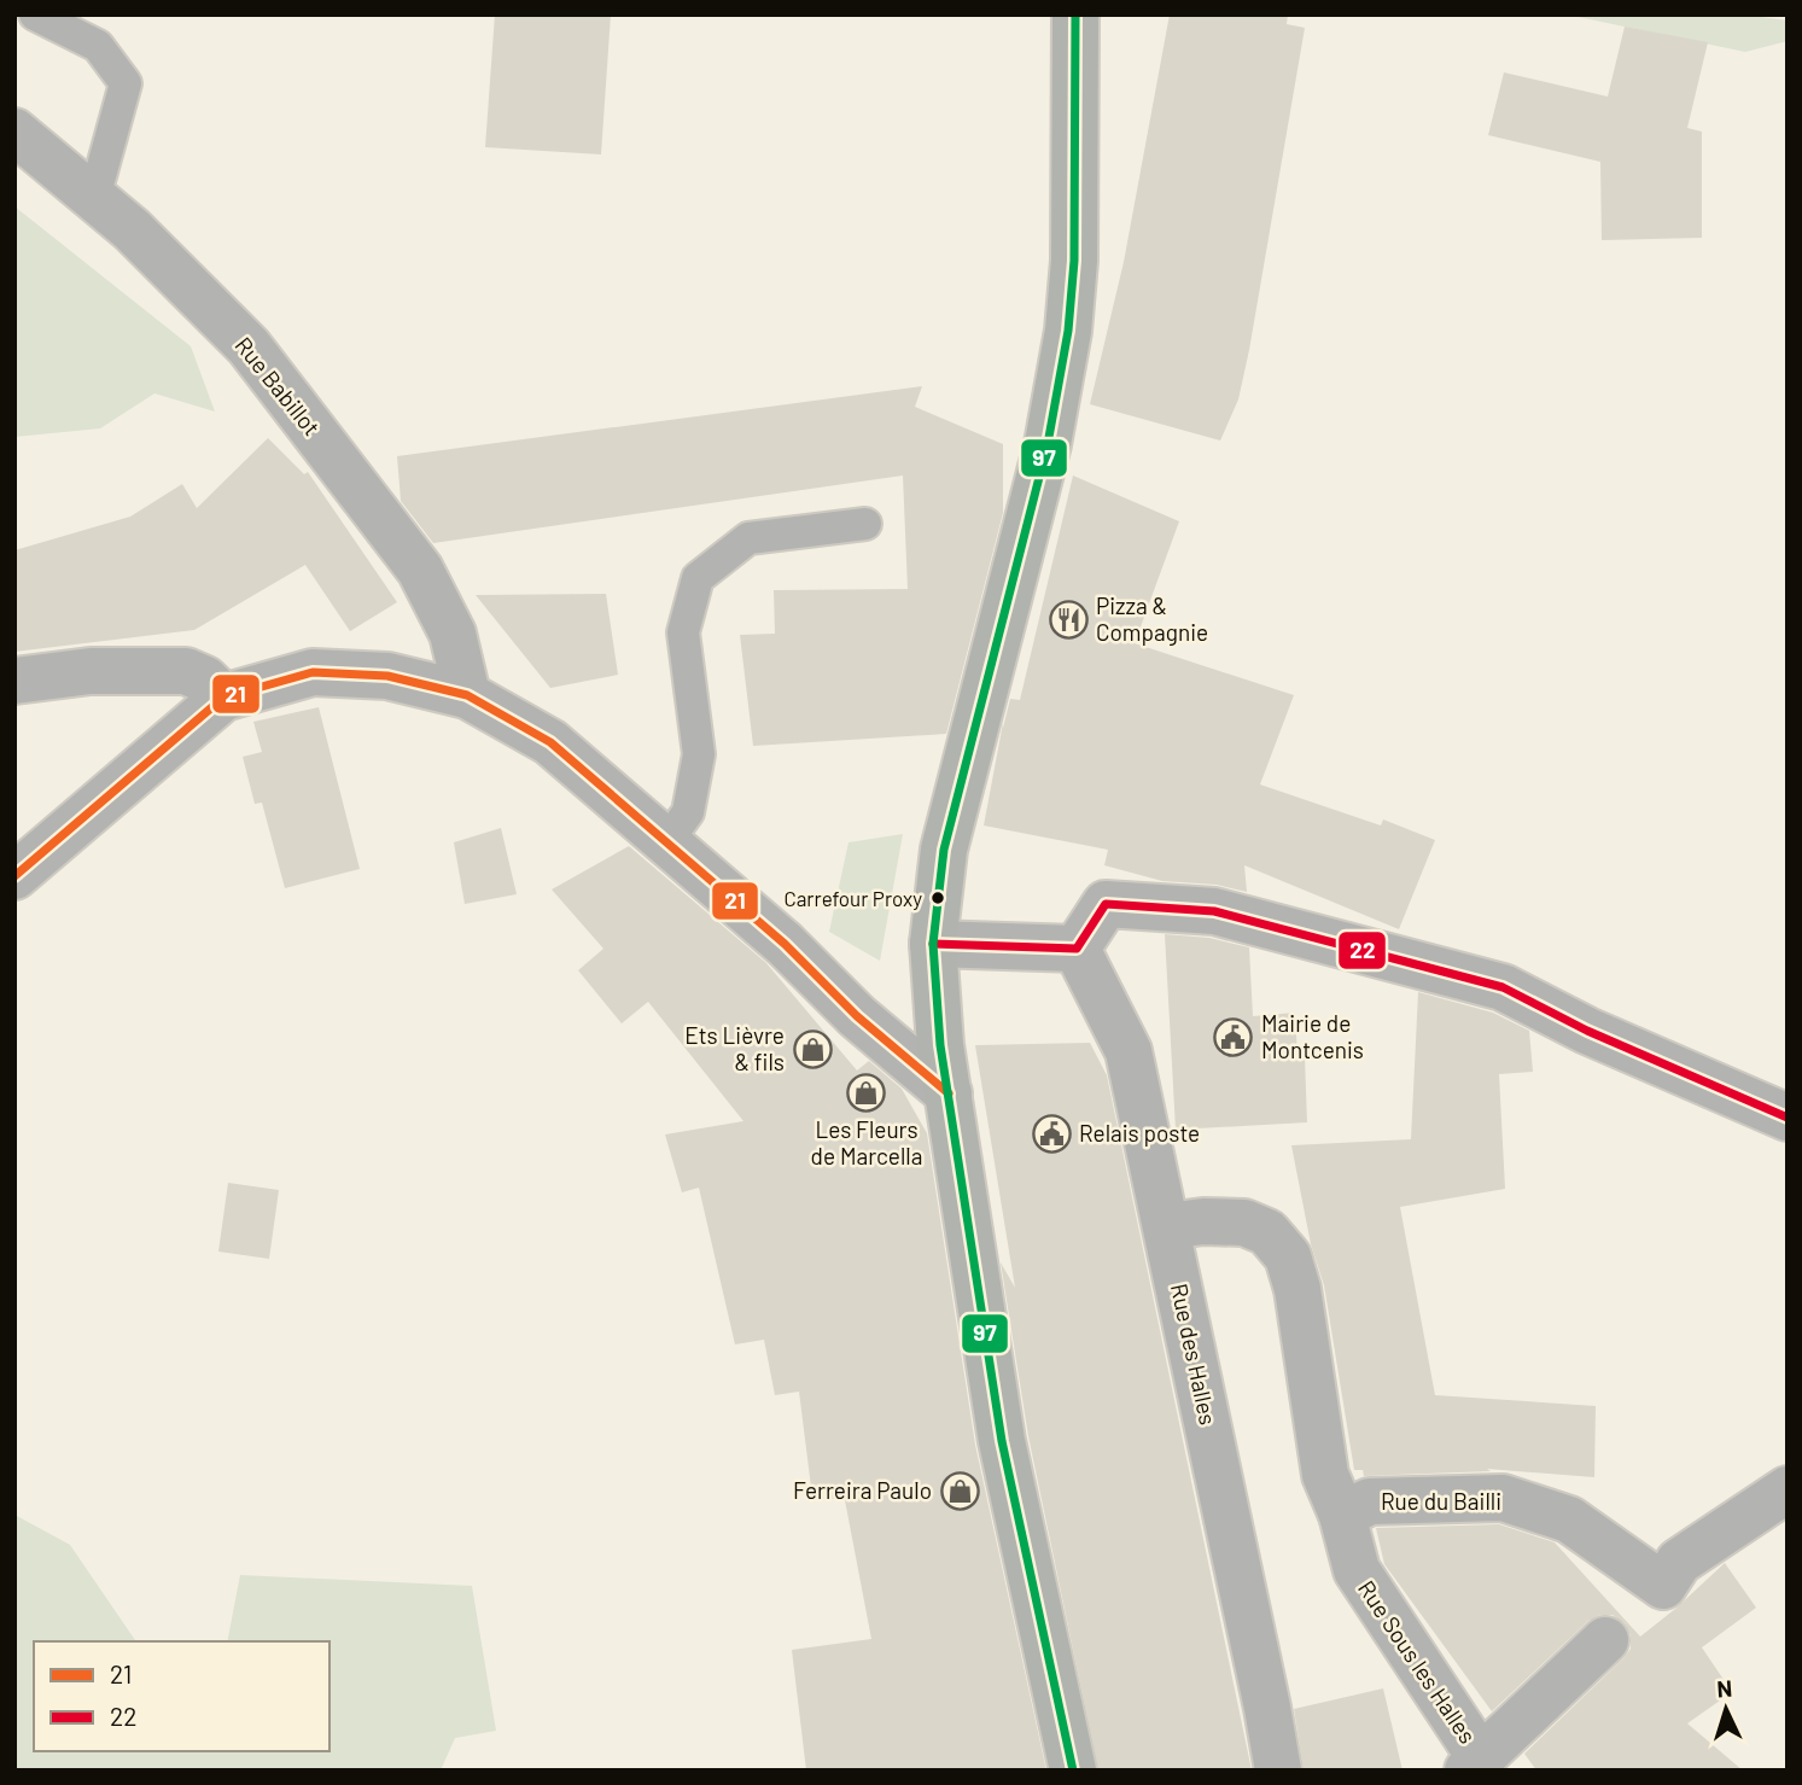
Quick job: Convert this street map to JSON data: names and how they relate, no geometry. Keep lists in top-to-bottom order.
{
  "streets": {
    "street": [
      "Rue Babillot",
      "Rue des Halles",
      "Rue du Bailli",
      "Rue Sous les Halles"
    ]
  },
  "crossings": [
    ["Rue des Halles", "Rue Sous les Halles"],
    ["Rue du Bailli", "Rue Sous les Halles"]
  ],
  "places": {
    "restaurant": ["Pizza & Compagnie"],
    "other": ["Carrefour Proxy"],
    "public building": ["Mairie de Montcenis", "Relais poste"],
    "shop": ["Ets Lièvre & fils", "Les Fleurs de Marcella", "Ferreira Paulo"]
  },
  "lines": ["transit line 97", "transit line 21", "transit line 22"],
  "legend": ["21", "22"],
  "north": "top"
}
